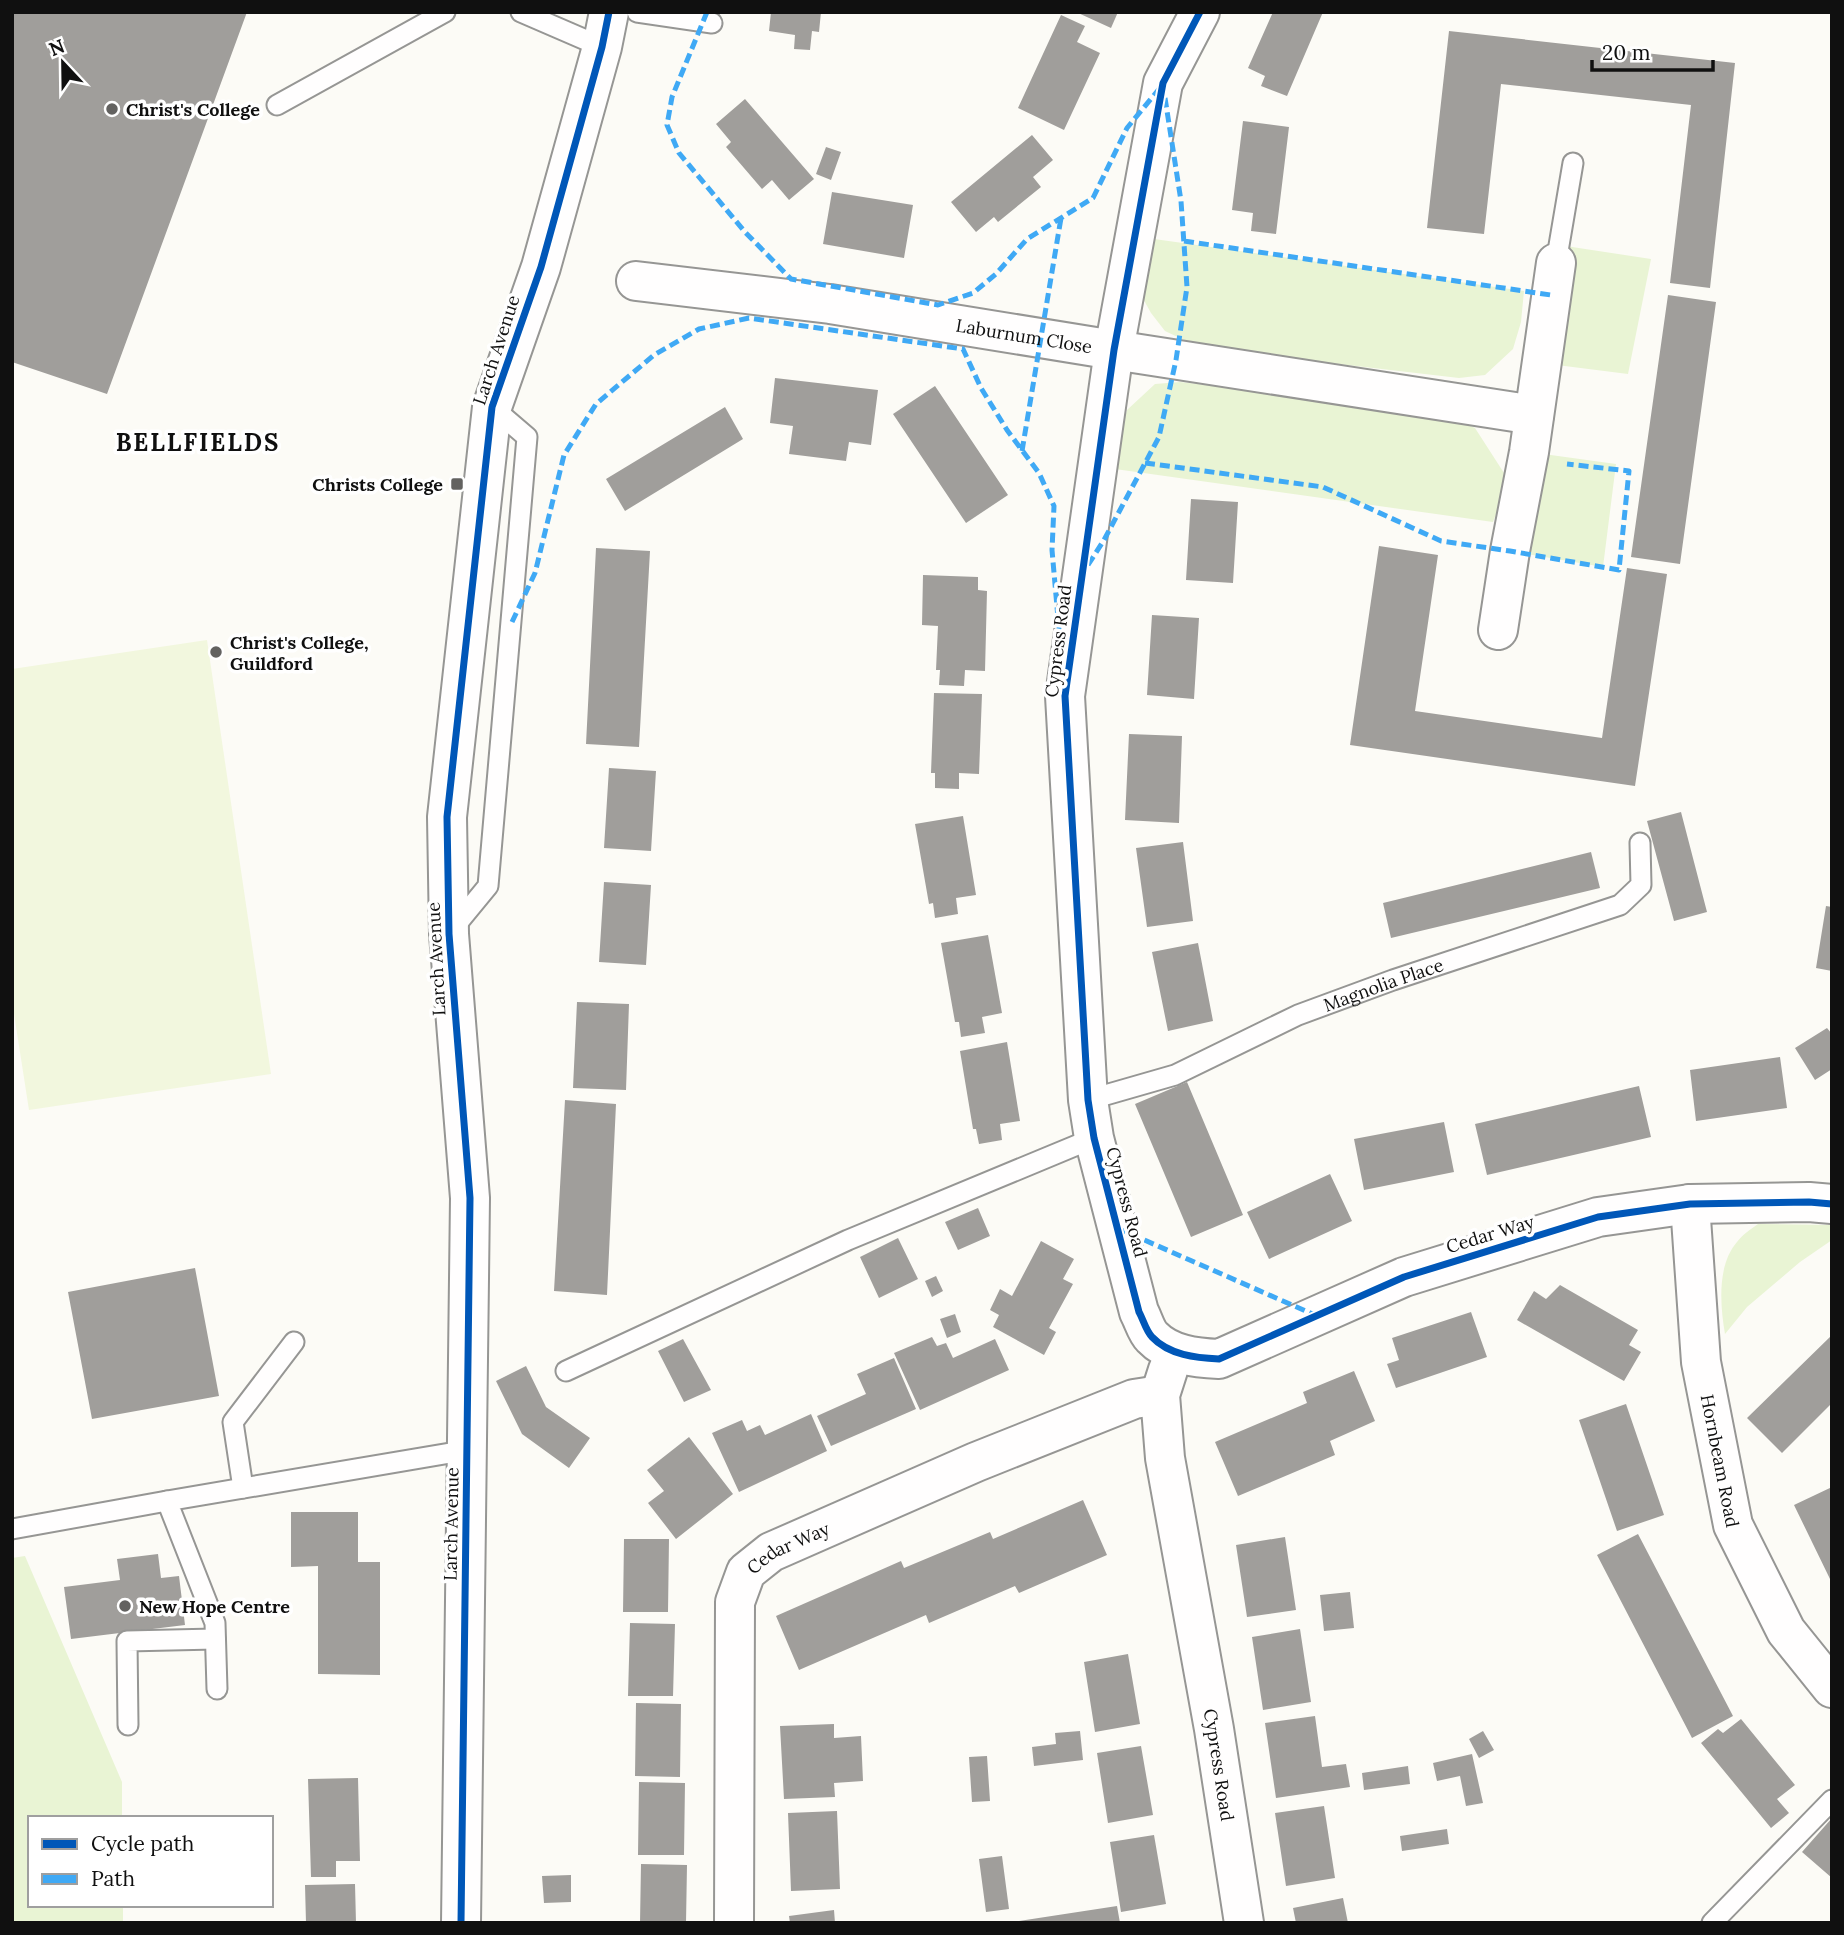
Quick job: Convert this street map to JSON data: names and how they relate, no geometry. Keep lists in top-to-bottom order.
{
  "streets": {
    "street": [
      "Laburnum Close",
      "Larch Avenue",
      "Cypress Road",
      "Cedar Way",
      "Hornbeam Road"
    ],
    "lane": ["Magnolia Place"]
  },
  "crossings": [
    ["Laburnum Close", "Cypress Road"],
    ["Cypress Road", "Magnolia Place"],
    ["Cypress Road", "Cedar Way"],
    ["Cedar Way", "Hornbeam Road"]
  ],
  "districts": ["BELLFIELDS"],
  "places": {
    "other": ["Christ's College", "Christ's College, Guildford", "New Hope Centre"],
    "transit": ["Christs College"]
  },
  "legend": ["Cycle path", "Path"],
  "scale_bar": "20 m",
  "north": "top"
}
